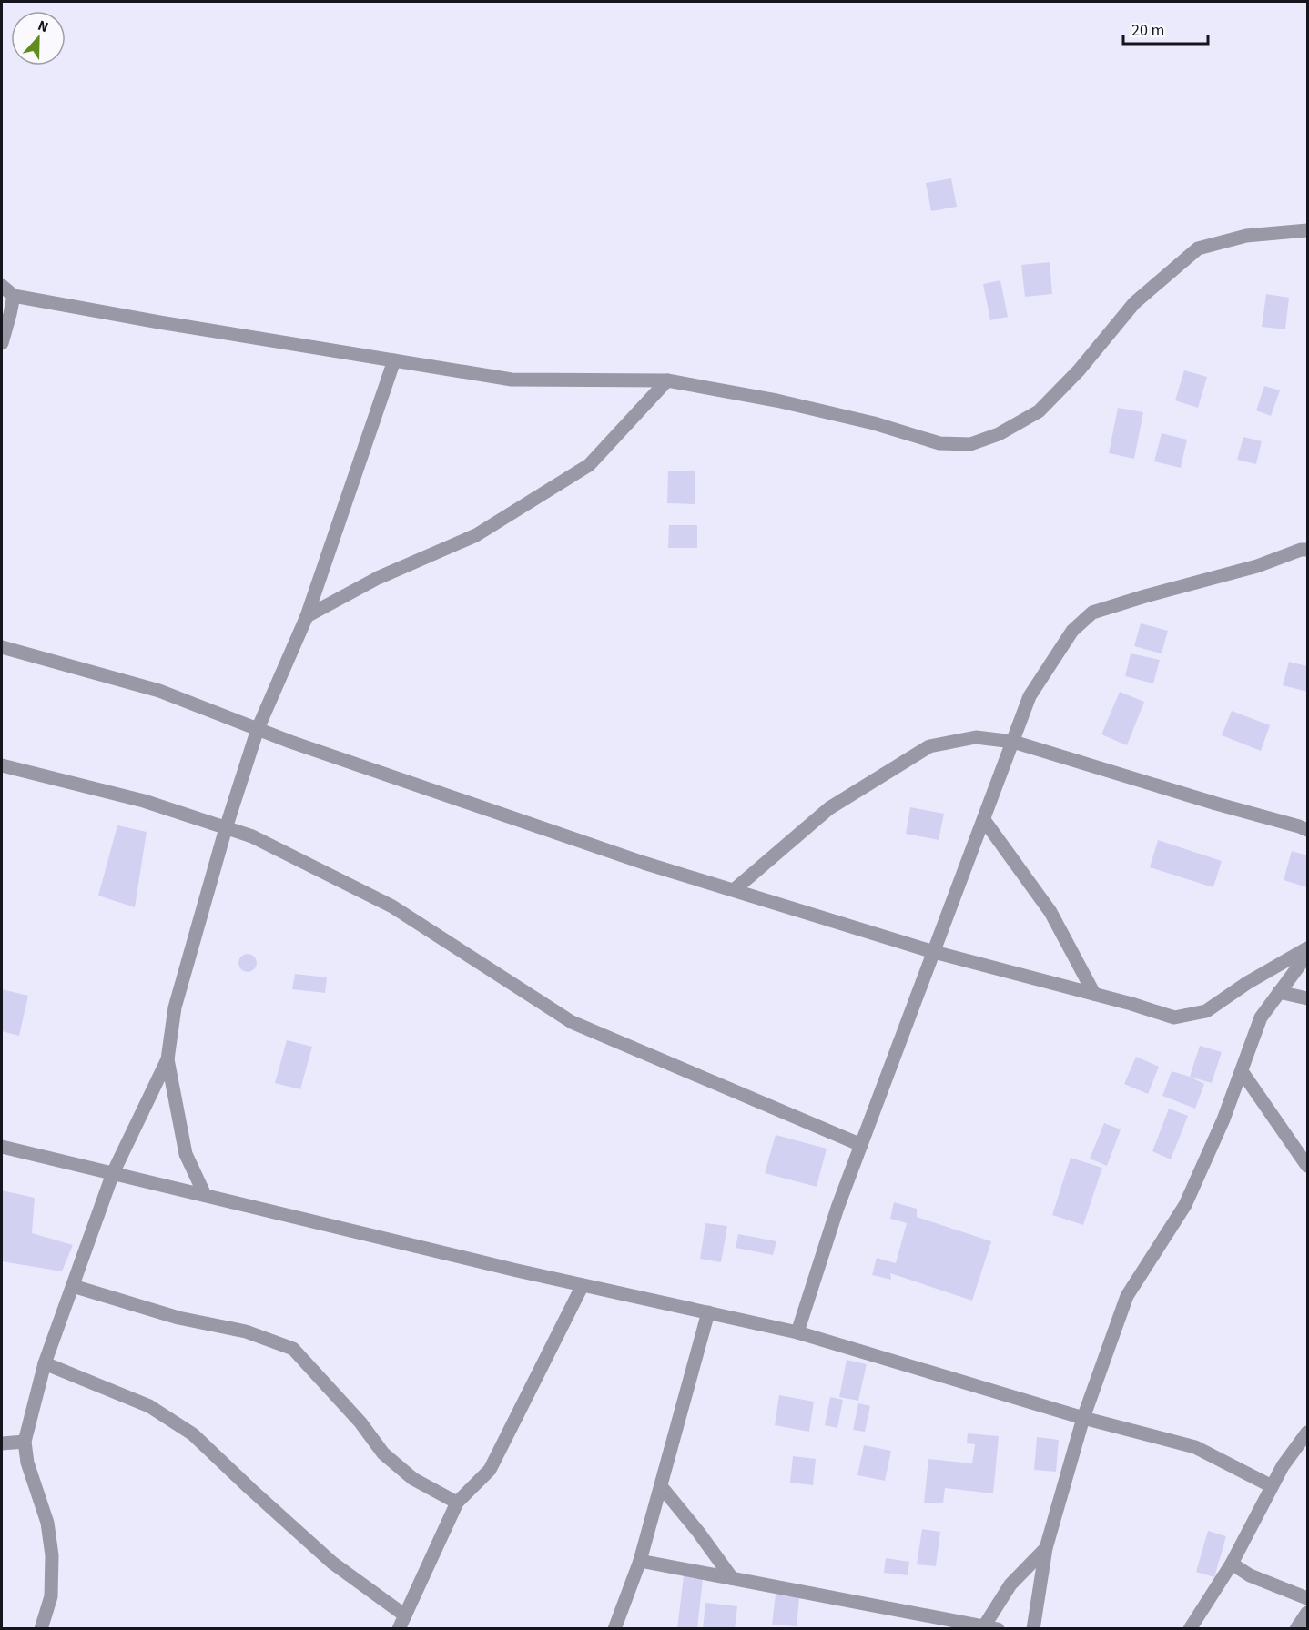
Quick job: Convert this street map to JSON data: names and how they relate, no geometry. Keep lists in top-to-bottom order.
{
  "scale_bar": "20 m",
  "north": "top"
}
